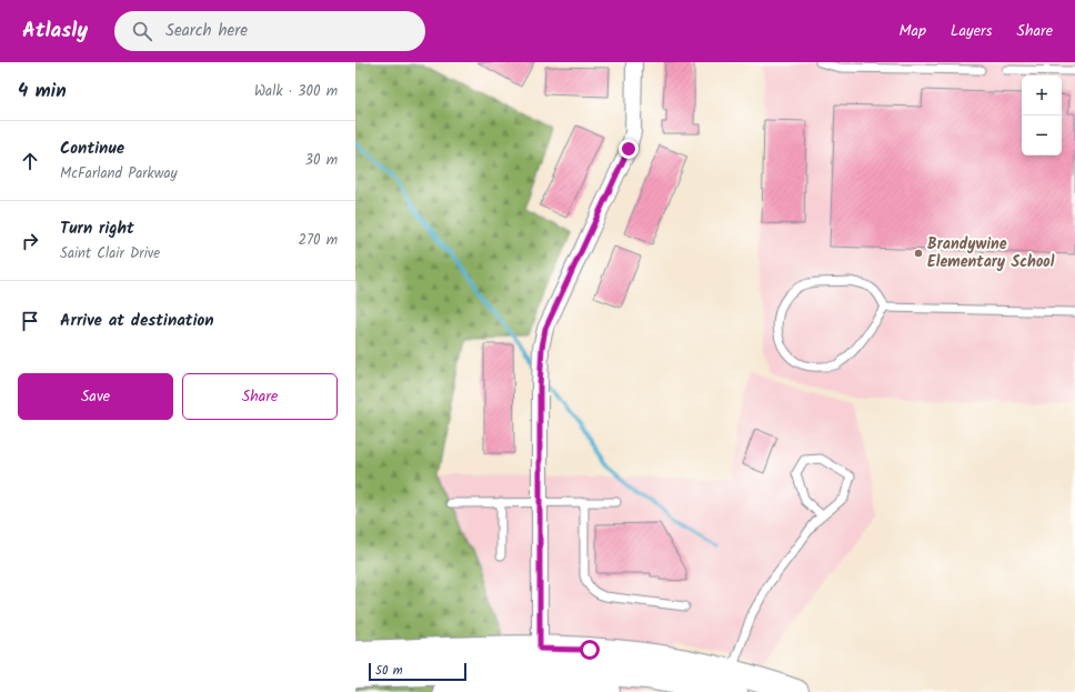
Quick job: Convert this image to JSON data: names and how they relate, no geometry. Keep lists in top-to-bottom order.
{
  "places": ["Brandywine Elementary School"],
  "scale_bar": "50 m",
  "page": {
    "header": "Atlasly",
    "search": "Search here",
    "nav": ["Map", "Layers", "Share"],
    "heading": ["4 min", "Walk · 300 m"],
    "map_buttons": ["+", "−"],
    "list": [
      ["Continue", "McFarland Parkway", "30 m"],
      ["Turn right", "Saint Clair Drive", "270 m"],
      "Arrive at destination"
    ],
    "buttons": ["Save", "Share"],
    "scale": "50 m"
  }
}
